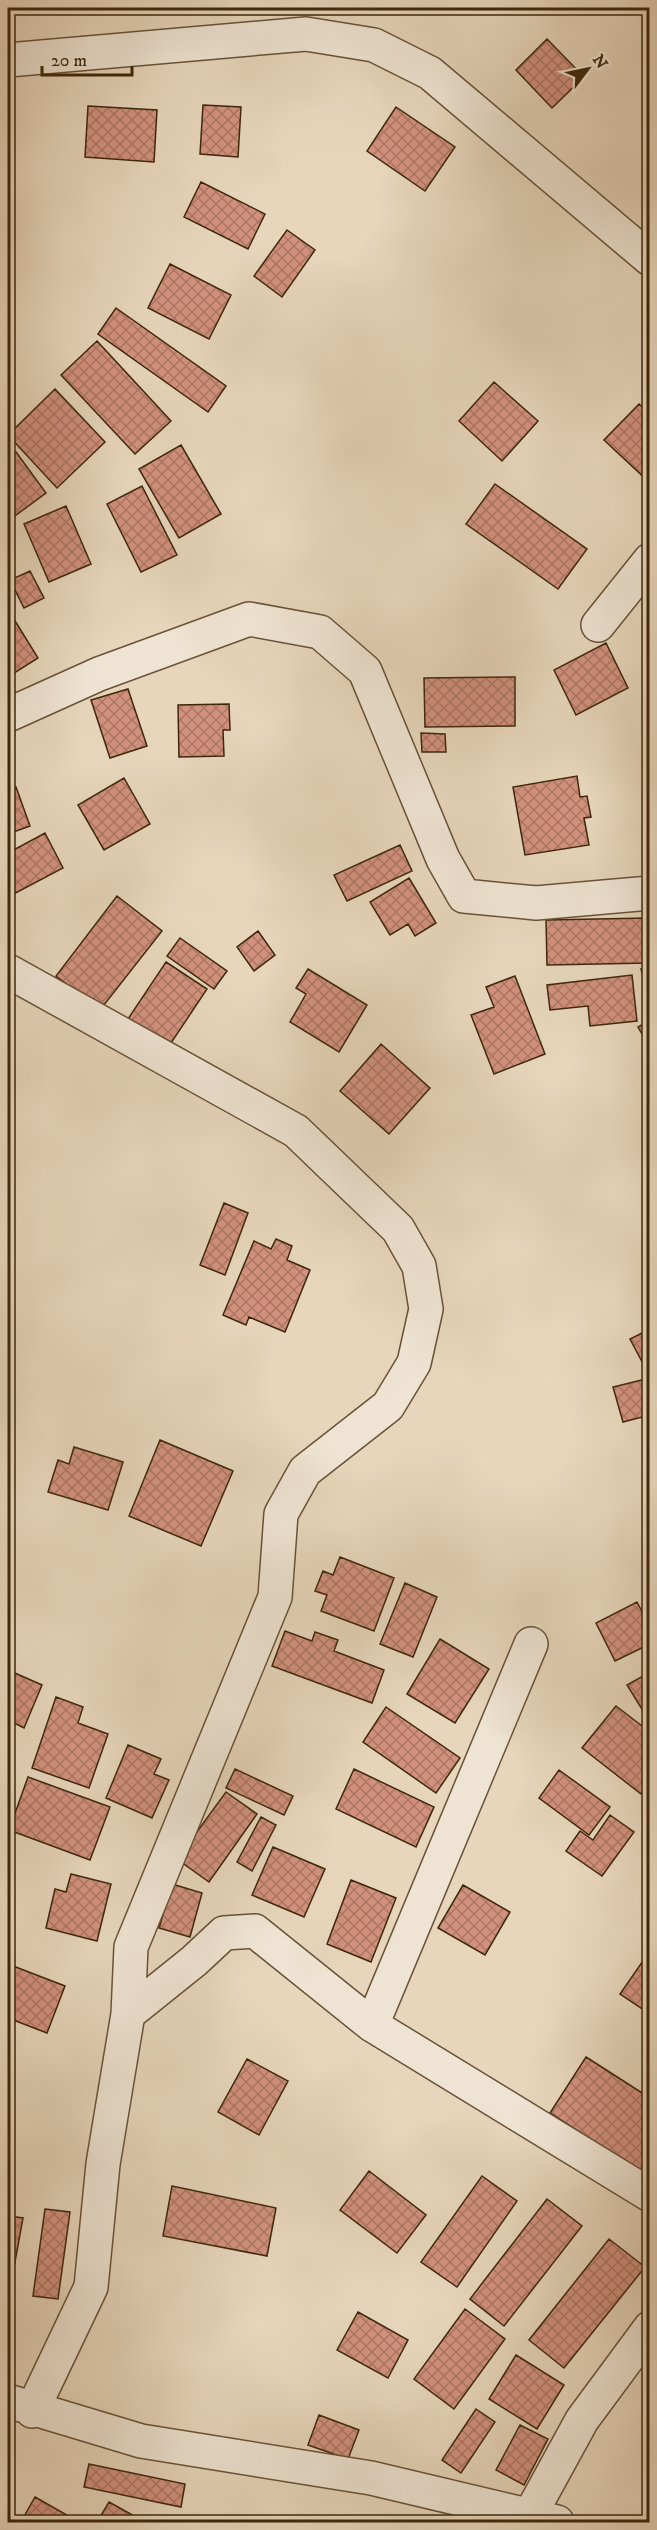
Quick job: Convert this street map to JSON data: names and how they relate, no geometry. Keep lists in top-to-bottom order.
{
  "scale_bar": "20 m",
  "north": "top right"
}
